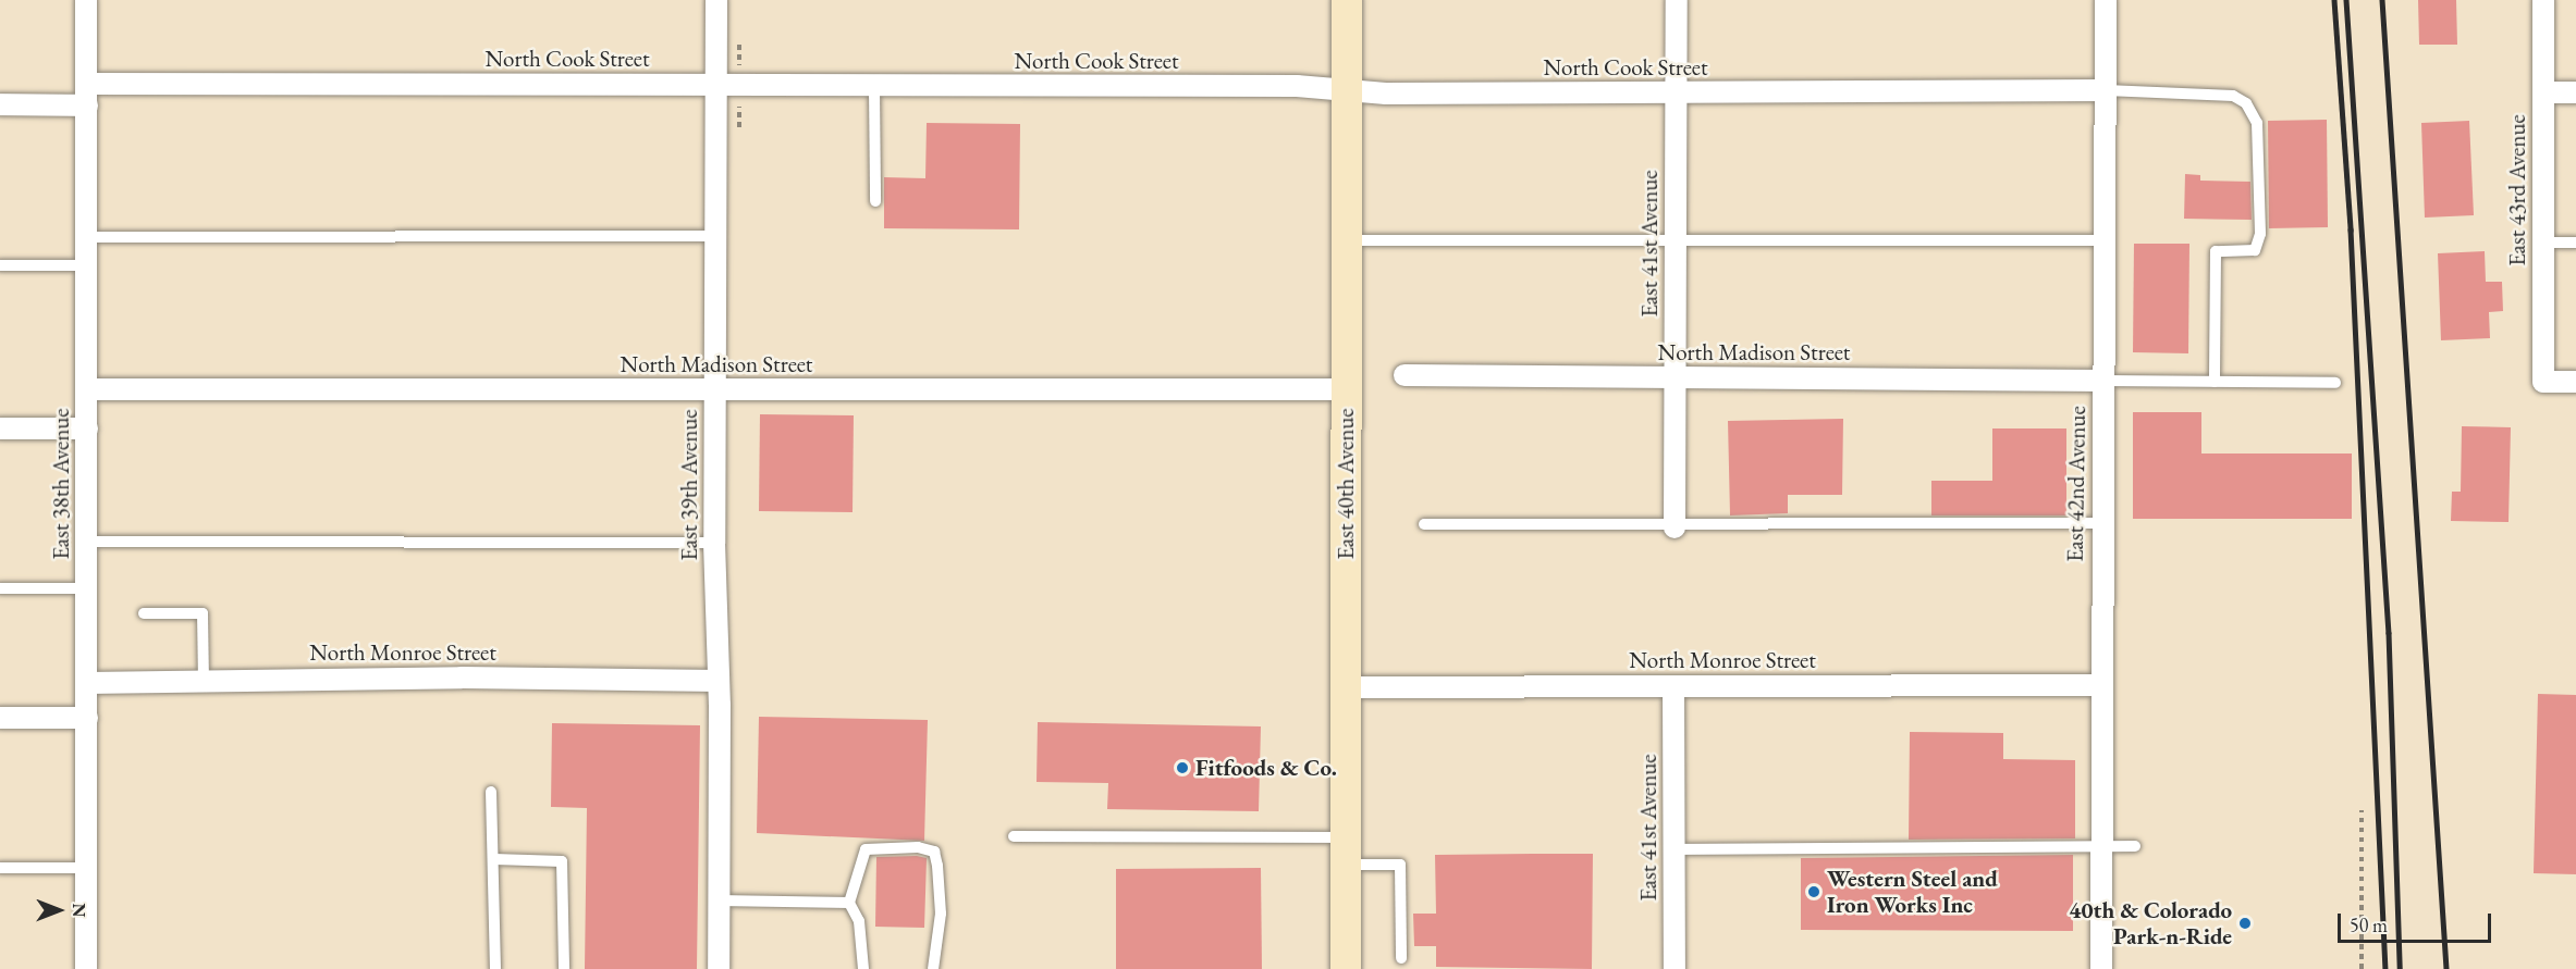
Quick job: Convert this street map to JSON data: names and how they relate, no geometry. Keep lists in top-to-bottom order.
{
  "streets": {
    "street": [
      "North Cook Street",
      "East 43rd Avenue",
      "East 41st Avenue",
      "North Madison Street",
      "East 38th Avenue",
      "East 40th Avenue",
      "East 42nd Avenue",
      "East 39th Avenue",
      "North Monroe Street"
    ]
  },
  "crossings": [
    ["North Cook Street", "East 41st Avenue"],
    ["North Cook Street", "East 38th Avenue"],
    ["North Cook Street", "East 40th Avenue"],
    ["North Cook Street", "East 42nd Avenue"],
    ["North Cook Street", "East 39th Avenue"],
    ["East 41st Avenue", "North Madison Street"],
    ["East 41st Avenue", "North Monroe Street"],
    ["North Madison Street", "East 38th Avenue"],
    ["North Madison Street", "East 40th Avenue"],
    ["North Madison Street", "East 42nd Avenue"],
    ["North Madison Street", "East 39th Avenue"],
    ["East 38th Avenue", "North Monroe Street"],
    ["East 40th Avenue", "North Monroe Street"],
    ["East 42nd Avenue", "North Monroe Street"],
    ["East 39th Avenue", "North Monroe Street"]
  ],
  "places": ["Fitfoods & Co.", "Western Steel and Iron Works Inc", "40th & Colorado Park-n-Ride"],
  "scale_bar": "50 m",
  "north": "right"
}
